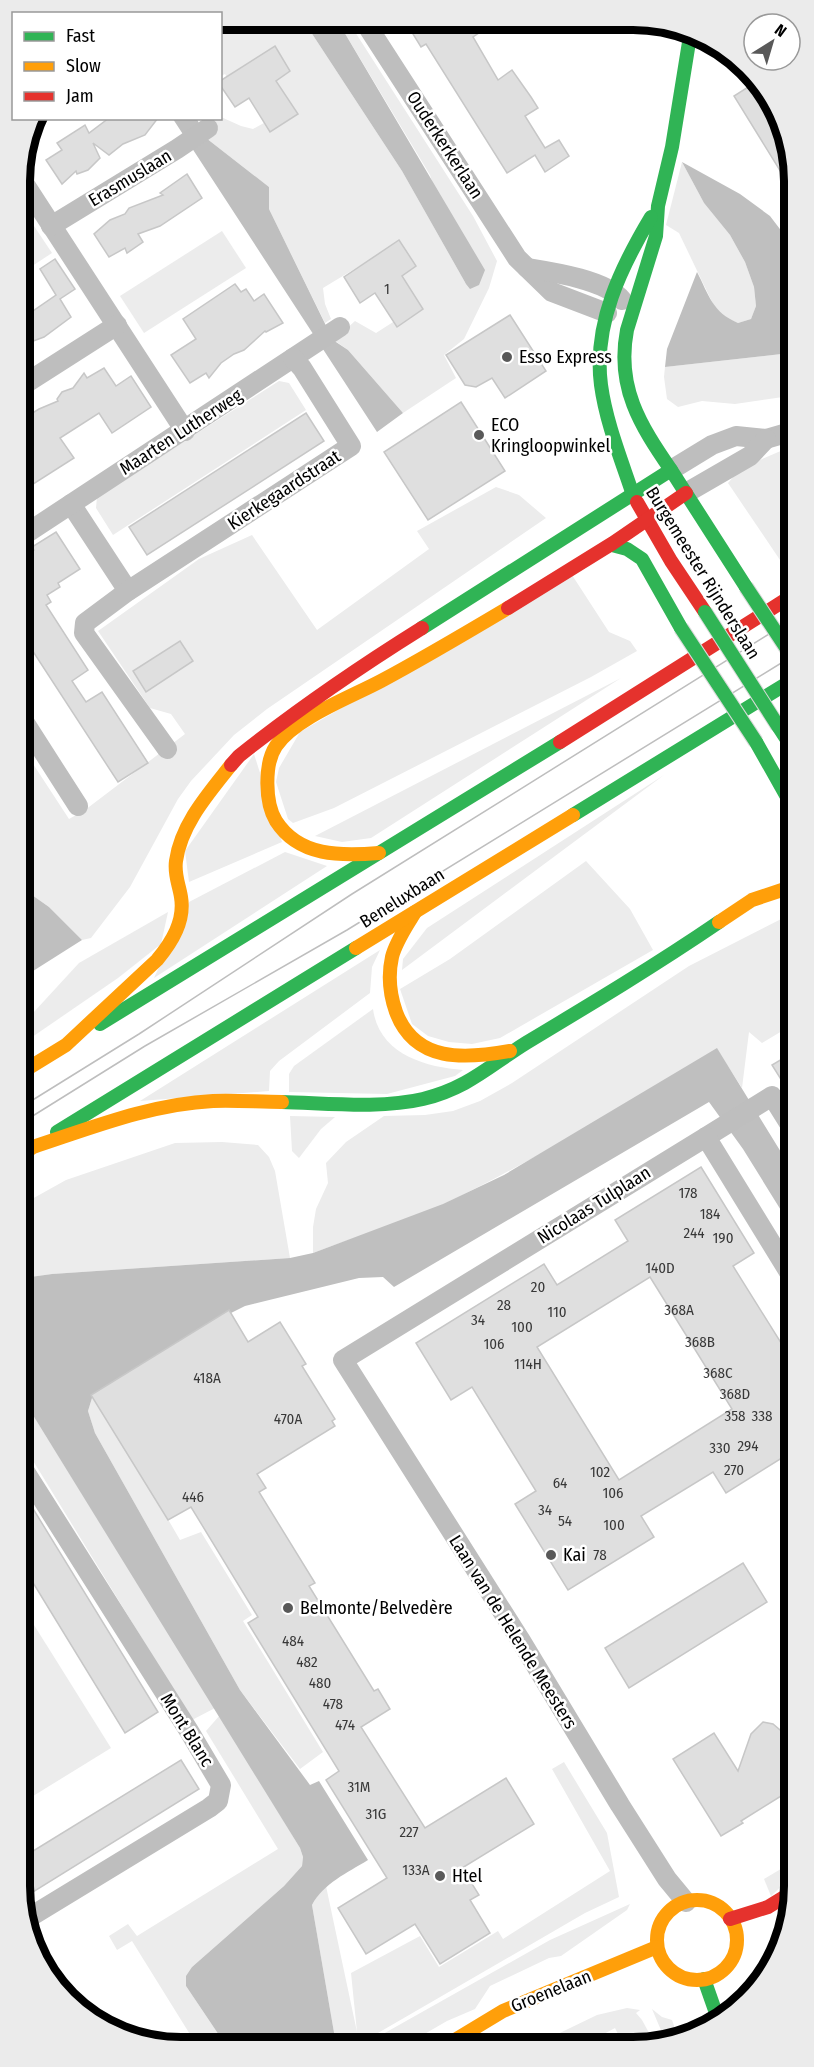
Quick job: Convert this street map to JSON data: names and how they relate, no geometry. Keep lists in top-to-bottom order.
{
  "streets": {
    "main road": ["Burgemeester Rijnderslaan", "Beneluxbaan", "Groenelaan"],
    "street": [
      "Ouderkerkerlaan",
      "Erasmuslaan",
      "Maarten Lutherweg",
      "Kierkegaardstraat",
      "Nicolaas Tulplaan",
      "Laan van de Helende Meesters",
      "Mont Blanc"
    ]
  },
  "crossings": [
    ["Ouderkerkerlaan", "Burgemeester Rijnderslaan"],
    ["Maarten Lutherweg", "Kierkegaardstraat"],
    ["Nicolaas Tulplaan", "Laan van de Helende Meesters"],
    ["Laan van de Helende Meesters", "Groenelaan"]
  ],
  "places": [
    "Esso Express",
    "ECO Kringloopwinkel",
    "Kai",
    "Belmonte/Belvedère",
    "Htel"
  ],
  "house_numbers": [
    "1",
    "178",
    "184",
    "244",
    "190",
    "140D",
    "20",
    "28",
    "368A",
    "110",
    "34",
    "100",
    "368B",
    "106",
    "114H",
    "368C",
    "418A",
    "368D",
    "358",
    "338",
    "470A",
    "294",
    "330",
    "270",
    "102",
    "64",
    "106",
    "446",
    "34",
    "54",
    "100",
    "78",
    "484",
    "482",
    "480",
    "478",
    "474",
    "31M",
    "31G",
    "227",
    "133A"
  ],
  "legend": ["Fast", "Slow", "Jam"],
  "north": "top right"
}
